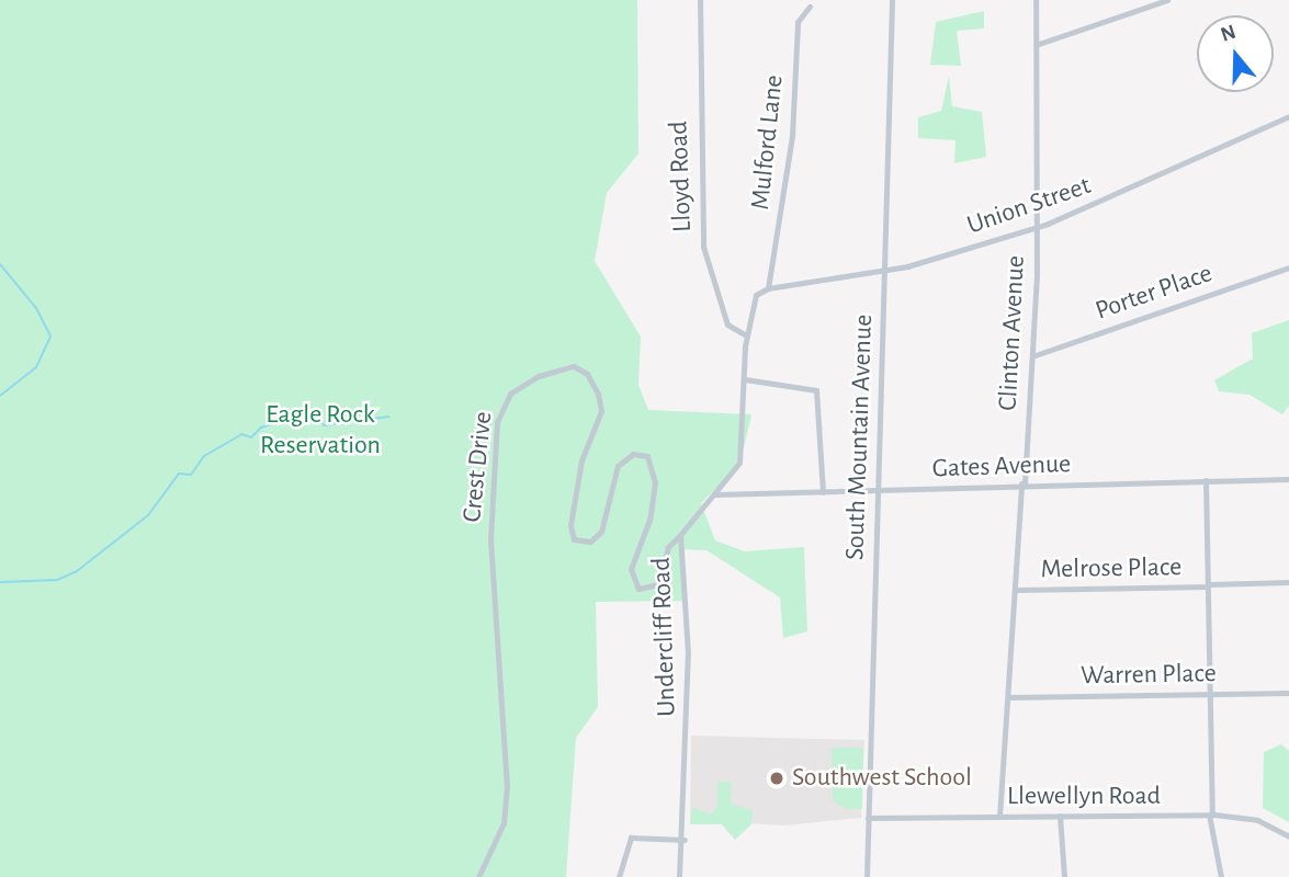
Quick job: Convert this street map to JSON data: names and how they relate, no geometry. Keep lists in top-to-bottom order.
{
  "streets": {
    "street": [
      "Mulford Lane",
      "Lloyd Road",
      "Union Street",
      "Porter Place",
      "Clinton Avenue",
      "South Mountain Avenue",
      "Crest Drive",
      "Gates Avenue",
      "Melrose Place",
      "Undercliff Road",
      "Warren Place",
      "Llewellyn Road"
    ]
  },
  "crossings": [
    ["Mulford Lane", "Union Street"],
    ["Mulford Lane", "Undercliff Road"],
    ["Lloyd Road", "Undercliff Road"],
    ["Union Street", "Clinton Avenue"],
    ["Union Street", "South Mountain Avenue"],
    ["Union Street", "Undercliff Road"],
    ["Porter Place", "Clinton Avenue"],
    ["Clinton Avenue", "Gates Avenue"],
    ["Clinton Avenue", "Melrose Place"],
    ["Clinton Avenue", "Warren Place"],
    ["Clinton Avenue", "Llewellyn Road"],
    ["South Mountain Avenue", "Gates Avenue"],
    ["South Mountain Avenue", "Llewellyn Road"],
    ["Crest Drive", "Undercliff Road"],
    ["Gates Avenue", "Undercliff Road"]
  ],
  "parks": ["Eagle Rock Reservation"],
  "places": ["Southwest School"],
  "north": "top"
}
